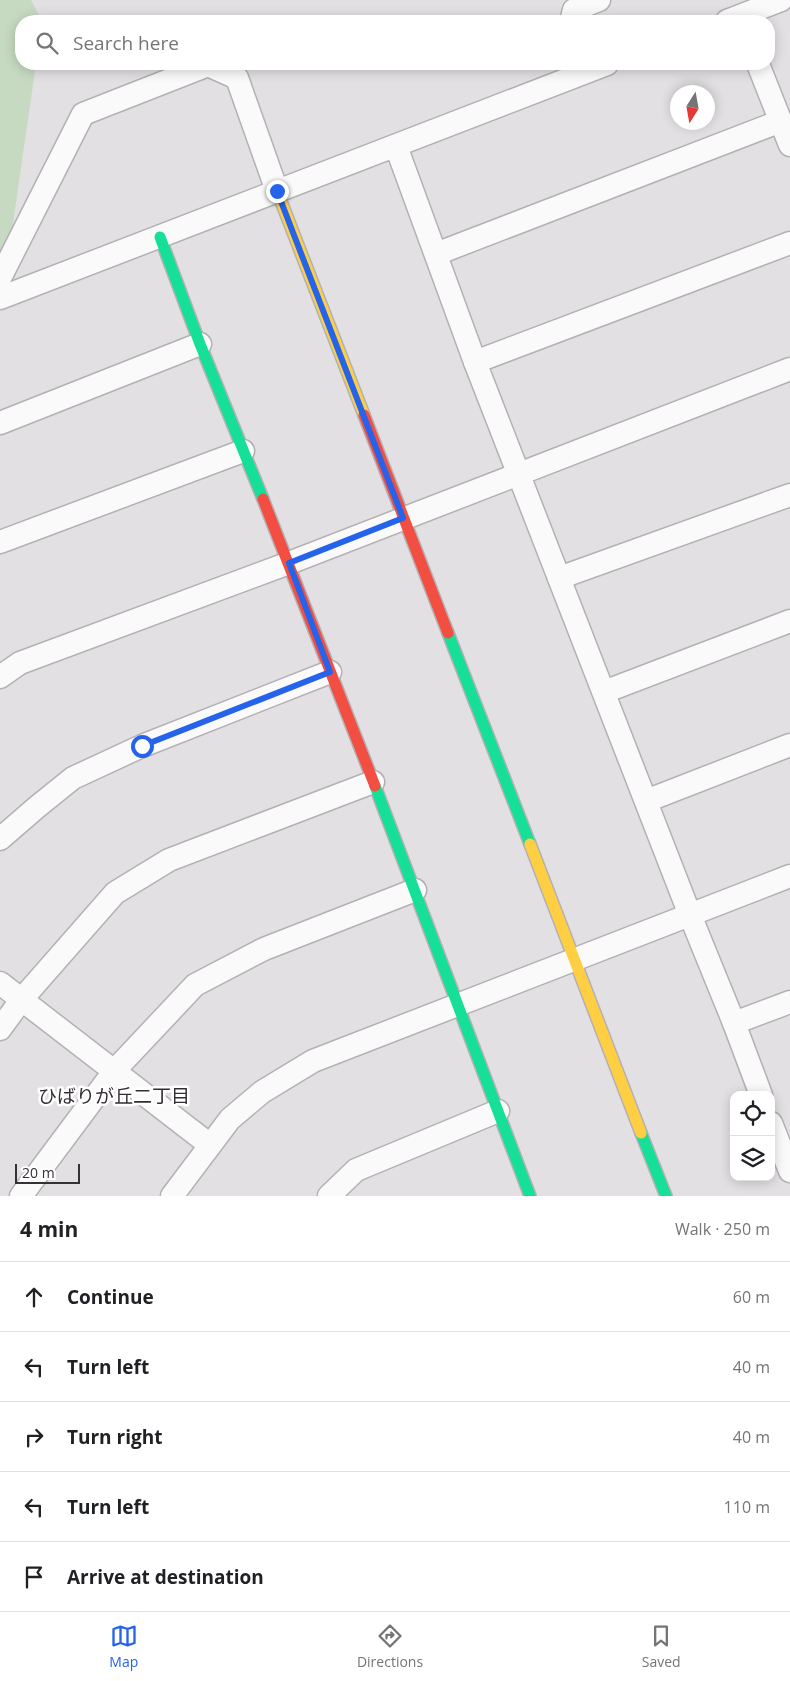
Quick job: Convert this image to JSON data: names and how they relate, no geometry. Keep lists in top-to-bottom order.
{
  "districts": ["ひばりが丘二丁目"],
  "scale_bar": "20 m",
  "north": "bottom",
  "page": {
    "search": "Search here",
    "scale": "20 m",
    "heading": ["4 min", "Walk · 250 m"],
    "list": [
      ["Continue", "60 m"],
      ["Turn left", "40 m"],
      ["Turn right", "40 m"],
      ["Turn left", "110 m"],
      "Arrive at destination"
    ],
    "nav": ["Map", "Directions", "Saved"]
  }
}
